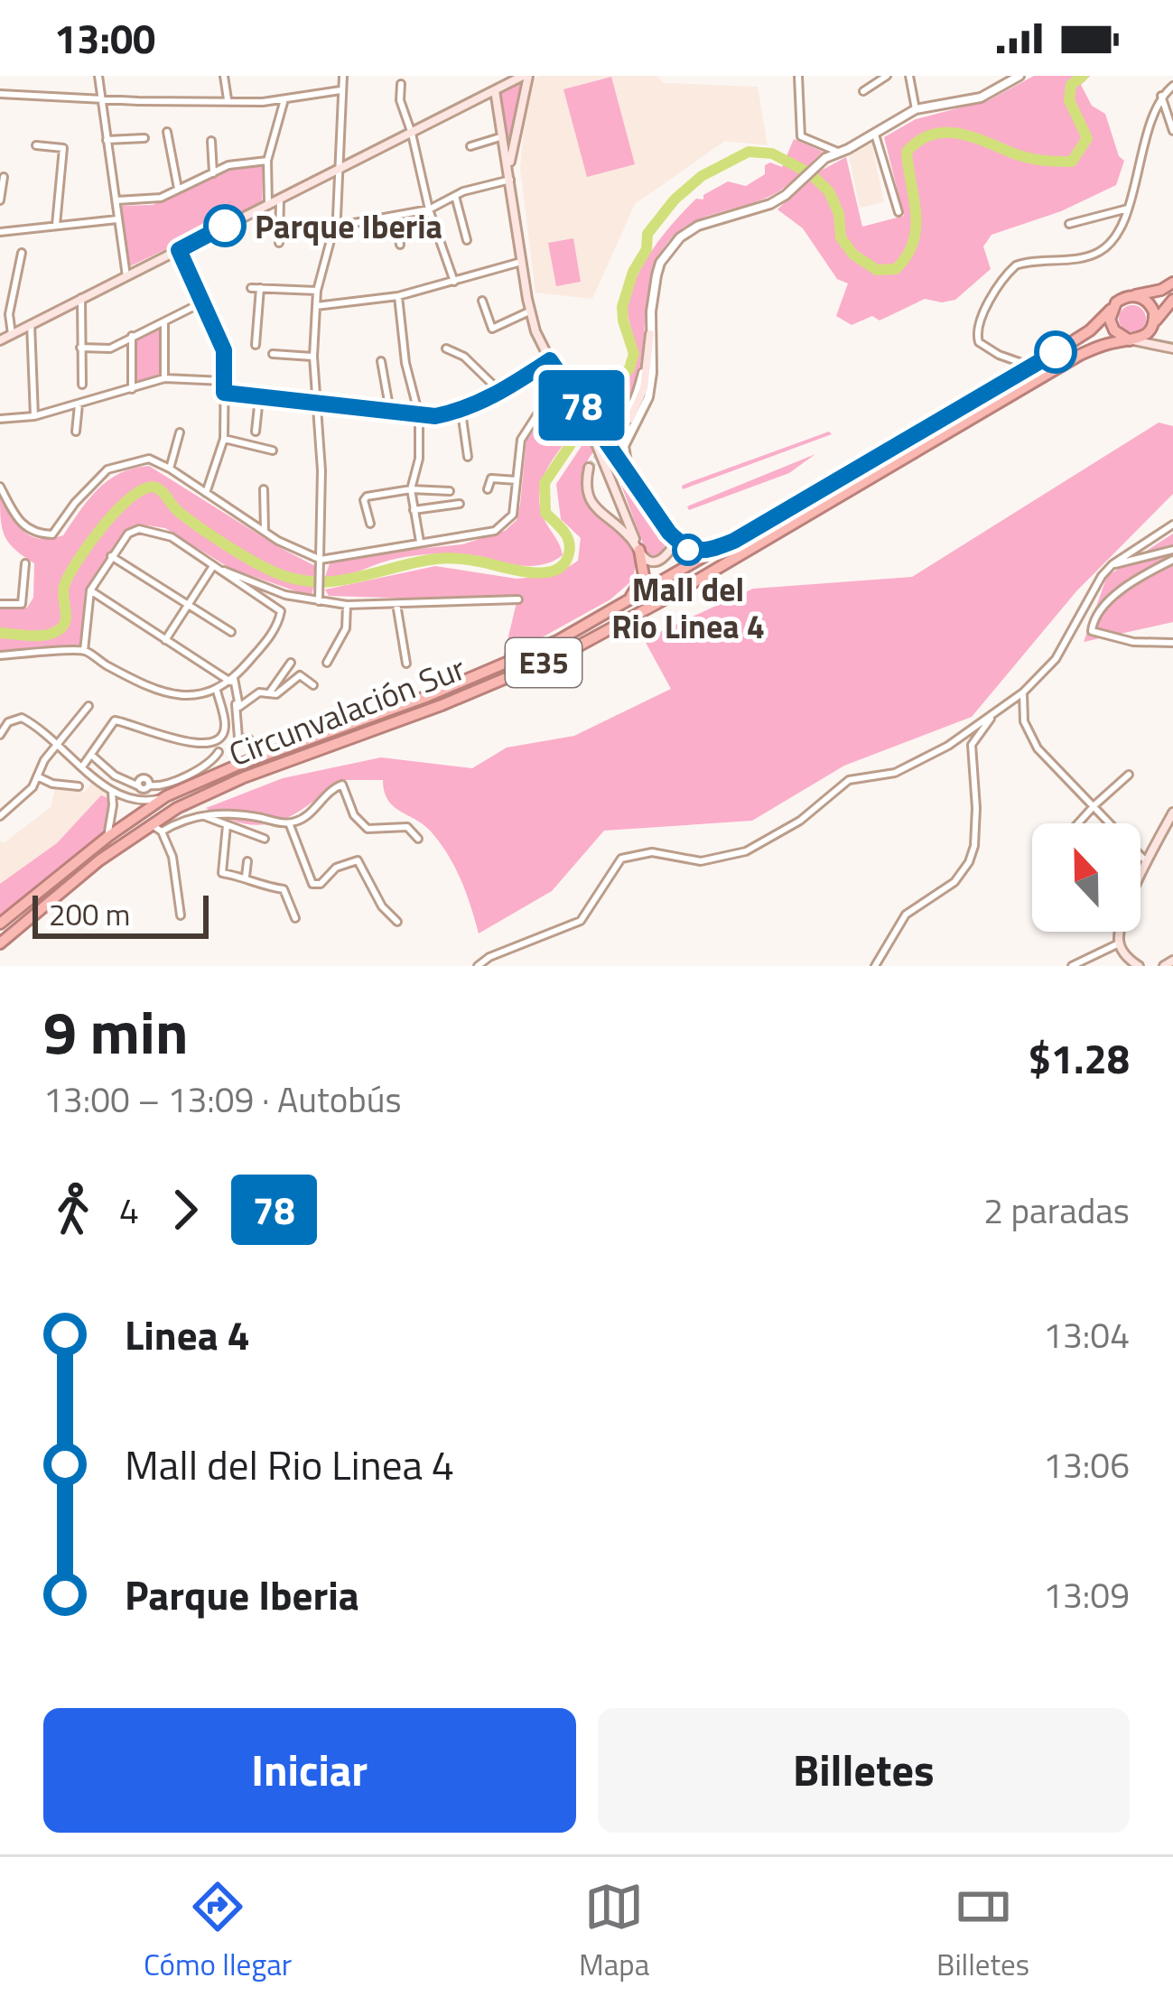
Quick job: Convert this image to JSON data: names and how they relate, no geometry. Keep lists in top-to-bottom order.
{
  "streets": {
    "highway": ["E35", "Circunvalación Sur"]
  },
  "crossings": [
    ["E35", "Circunvalación Sur"]
  ],
  "places": ["Parque Iberia", "Mall del Rio Linea 4"],
  "lines": ["bus line 78"],
  "scale_bar": "200 m",
  "north": "top",
  "page": {
    "status": "13:00",
    "on_map": "78",
    "scale": "200 m",
    "heading": ["9 min", "13:00 – 13:09 · Autobús", "$1.28"],
    "legs": ["4", "78", "2 paradas"],
    "list": [
      {
        "name": "Linea 4",
        "value": "13:04"
      },
      {
        "name": "Mall del Rio Linea 4",
        "value": "13:06"
      },
      {
        "name": "Parque Iberia",
        "value": "13:09"
      }
    ],
    "buttons": ["Iniciar", "Billetes"],
    "tabs": ["Cómo llegar", "Mapa", "Billetes"]
  }
}
